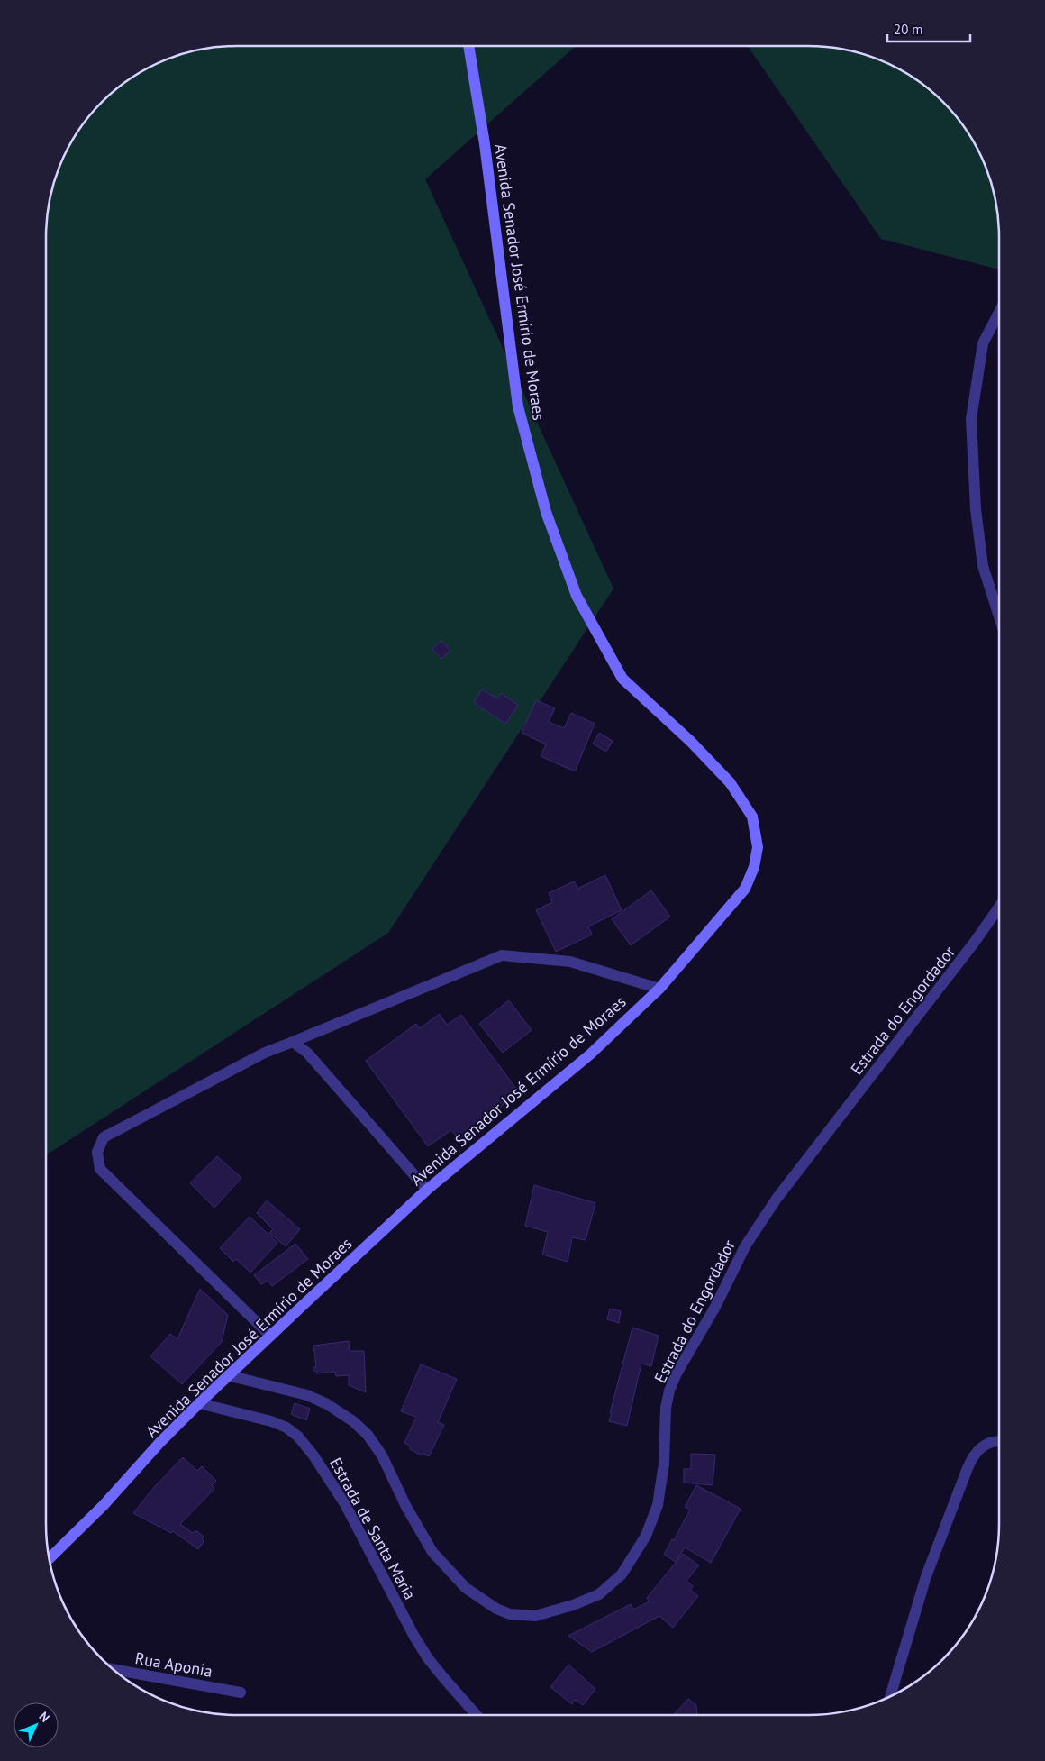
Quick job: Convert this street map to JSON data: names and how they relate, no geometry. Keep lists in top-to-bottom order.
{
  "streets": {
    "main road": ["Avenida Senador José Ermírio de Moraes"],
    "street": ["Estrada do Engordador", "Estrada de Santa Maria", "Rua Aponia"]
  },
  "crossings": [
    ["Avenida Senador José Ermírio de Moraes", "Estrada do Engordador"],
    ["Avenida Senador José Ermírio de Moraes", "Estrada de Santa Maria"]
  ],
  "scale_bar": "20 m",
  "north": "top right"
}
